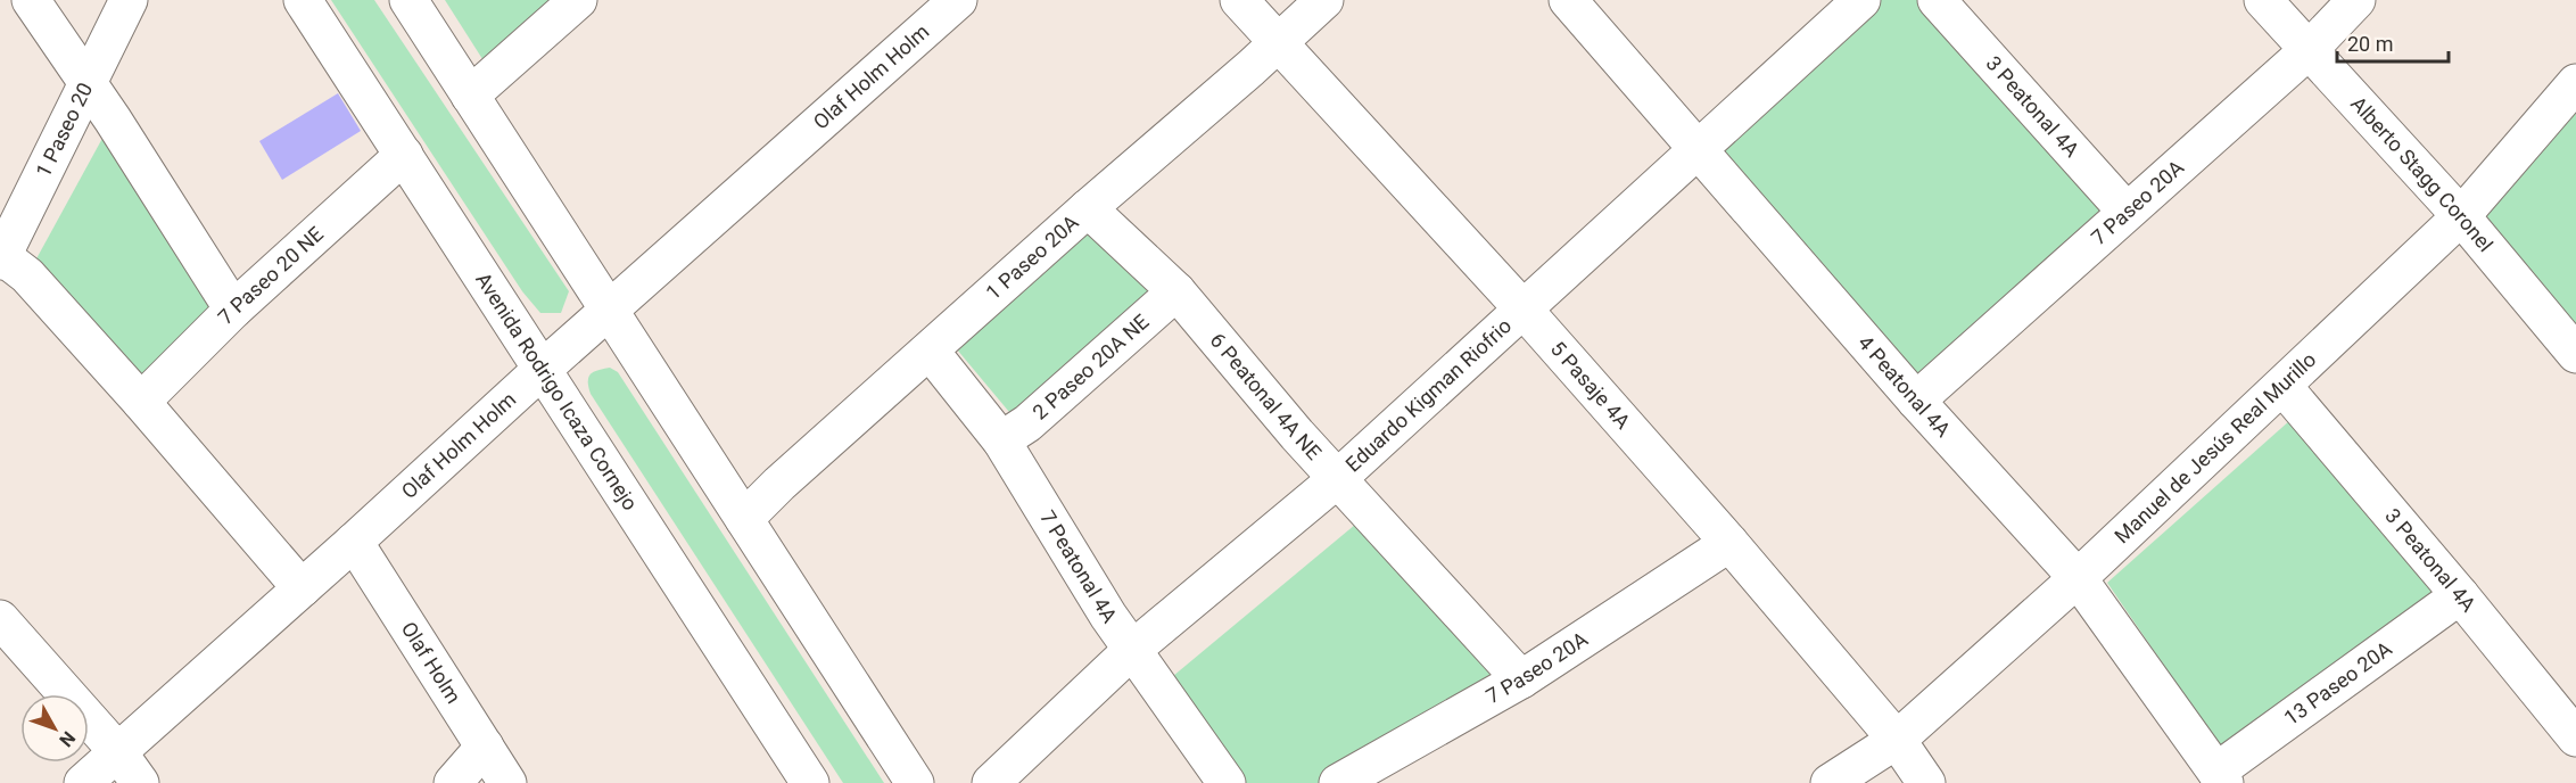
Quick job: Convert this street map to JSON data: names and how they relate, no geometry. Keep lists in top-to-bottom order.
{
  "streets": {
    "street": [
      "Olaf Holm Holm",
      "3 Peatonal 4A",
      "1 Paseo 20",
      "Alberto Stagg Coronel",
      "7 Paseo 20A",
      "1 Paseo 20A",
      "7 Paseo 20 NE",
      "2 Paseo 20A NE",
      "5 Pasaje 4A",
      "4 Peatonal 4A",
      "Avenida Rodrigo Icaza Cornejo",
      "Eduardo Kigman Riofrio",
      "6 Peatonal 4A NE",
      "Manuel de Jesús Real Murillo",
      "7 Peatonal 4A",
      "Olaf Holm",
      "13 Paseo 20A"
    ]
  },
  "crossings": [
    ["Olaf Holm Holm", "Avenida Rodrigo Icaza Cornejo"],
    ["Olaf Holm Holm", "Olaf Holm"],
    ["3 Peatonal 4A", "7 Paseo 20A"],
    ["3 Peatonal 4A", "Manuel de Jesús Real Murillo"],
    ["3 Peatonal 4A", "13 Paseo 20A"],
    ["Alberto Stagg Coronel", "7 Paseo 20A"],
    ["Alberto Stagg Coronel", "Manuel de Jesús Real Murillo"],
    ["7 Paseo 20A", "5 Pasaje 4A"],
    ["7 Paseo 20A", "4 Peatonal 4A"],
    ["7 Paseo 20A", "6 Peatonal 4A NE"],
    ["1 Paseo 20A", "5 Pasaje 4A"],
    ["1 Paseo 20A", "6 Peatonal 4A NE"],
    ["1 Paseo 20A", "7 Peatonal 4A"],
    ["7 Paseo 20 NE", "Avenida Rodrigo Icaza Cornejo"],
    ["2 Paseo 20A NE", "6 Peatonal 4A NE"],
    ["2 Paseo 20A NE", "7 Peatonal 4A"],
    ["5 Pasaje 4A", "Eduardo Kigman Riofrio"],
    ["5 Pasaje 4A", "Manuel de Jesús Real Murillo"],
    ["4 Peatonal 4A", "Eduardo Kigman Riofrio"],
    ["4 Peatonal 4A", "Manuel de Jesús Real Murillo"],
    ["4 Peatonal 4A", "13 Paseo 20A"],
    ["Eduardo Kigman Riofrio", "6 Peatonal 4A NE"],
    ["Eduardo Kigman Riofrio", "7 Peatonal 4A"]
  ],
  "scale_bar": "20 m",
  "north": "bottom right"
}
